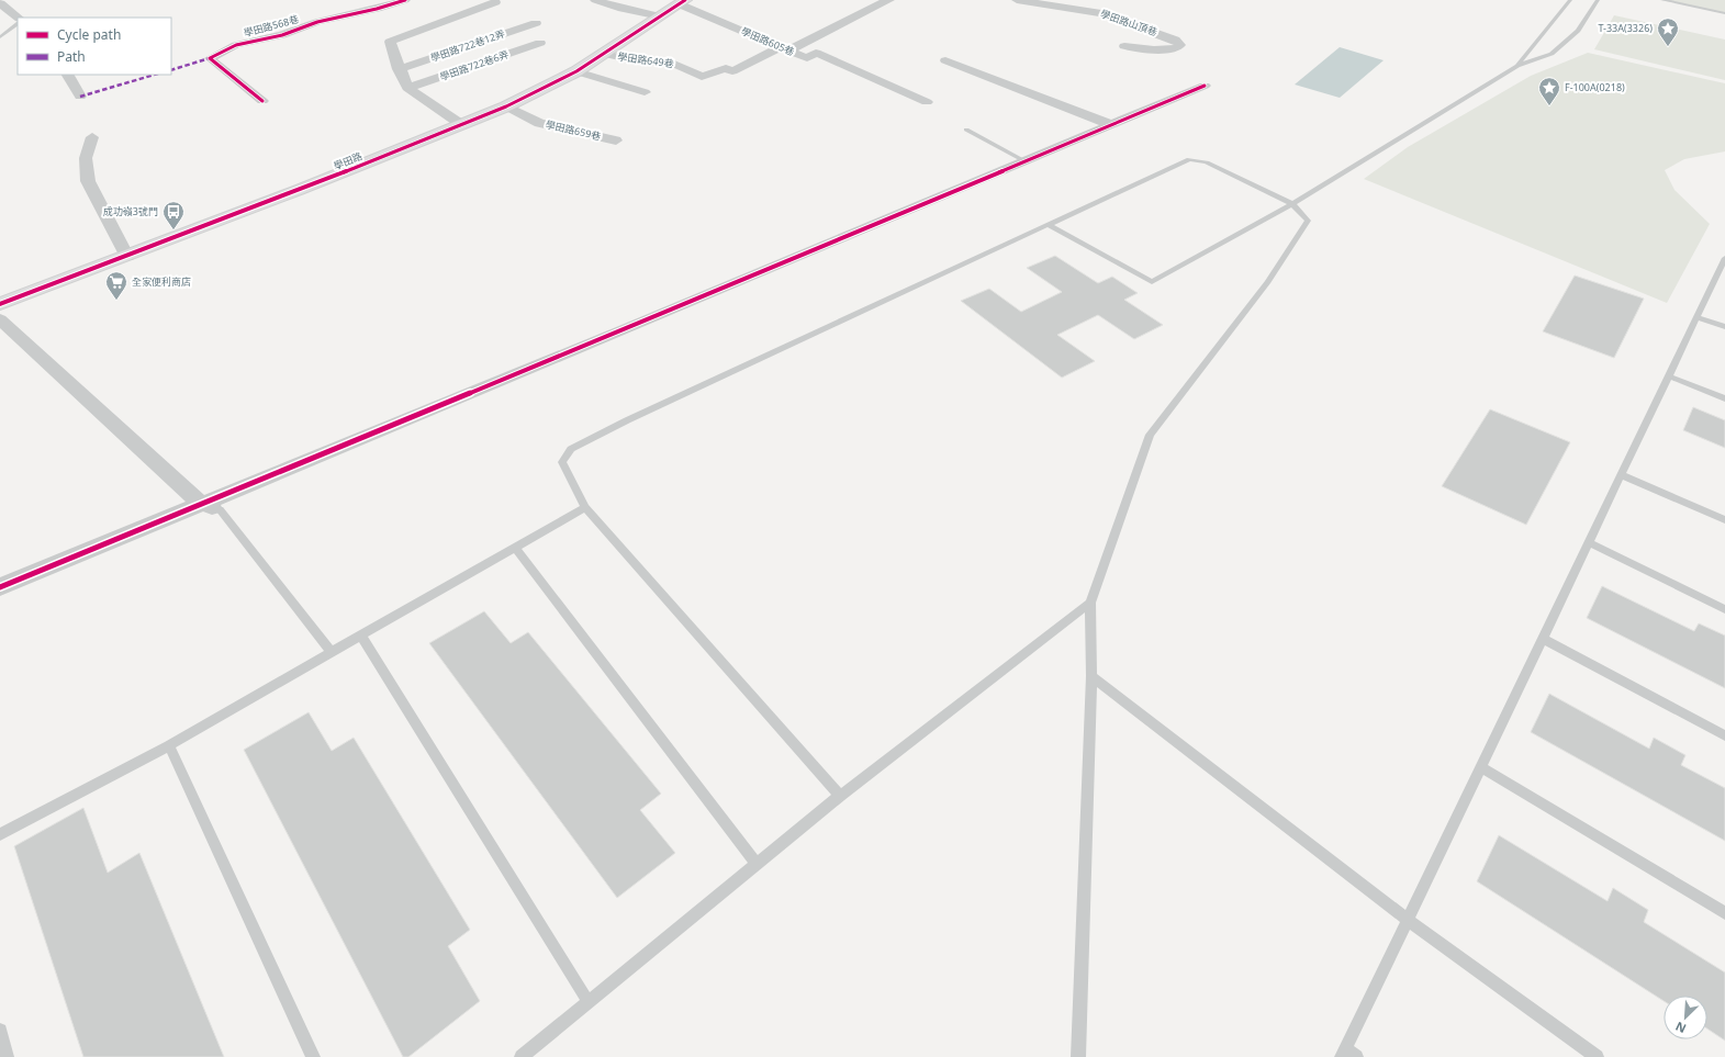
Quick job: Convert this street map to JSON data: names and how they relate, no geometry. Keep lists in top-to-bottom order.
{
  "streets": {
    "main road": ["學田路"],
    "street": [
      "學田路山頂巷",
      "學田路568巷",
      "學田路605巷",
      "學田路722巷12弄",
      "學田路649巷",
      "學田路722巷6弄",
      "學田路659巷"
    ]
  },
  "crossings": [
    ["學田路605巷", "學田路649巷"],
    ["學田路605巷", "學田路"],
    ["學田路649巷", "學田路"],
    ["學田路659巷", "學田路"]
  ],
  "places": {
    "place": ["T-33A(3326)", "F-100A(0218)"],
    "bus stop": ["成功嶺3號門"],
    "supermarket": ["全家便利商店"]
  },
  "legend": ["Cycle path", "Path"],
  "north": "bottom left"
}
